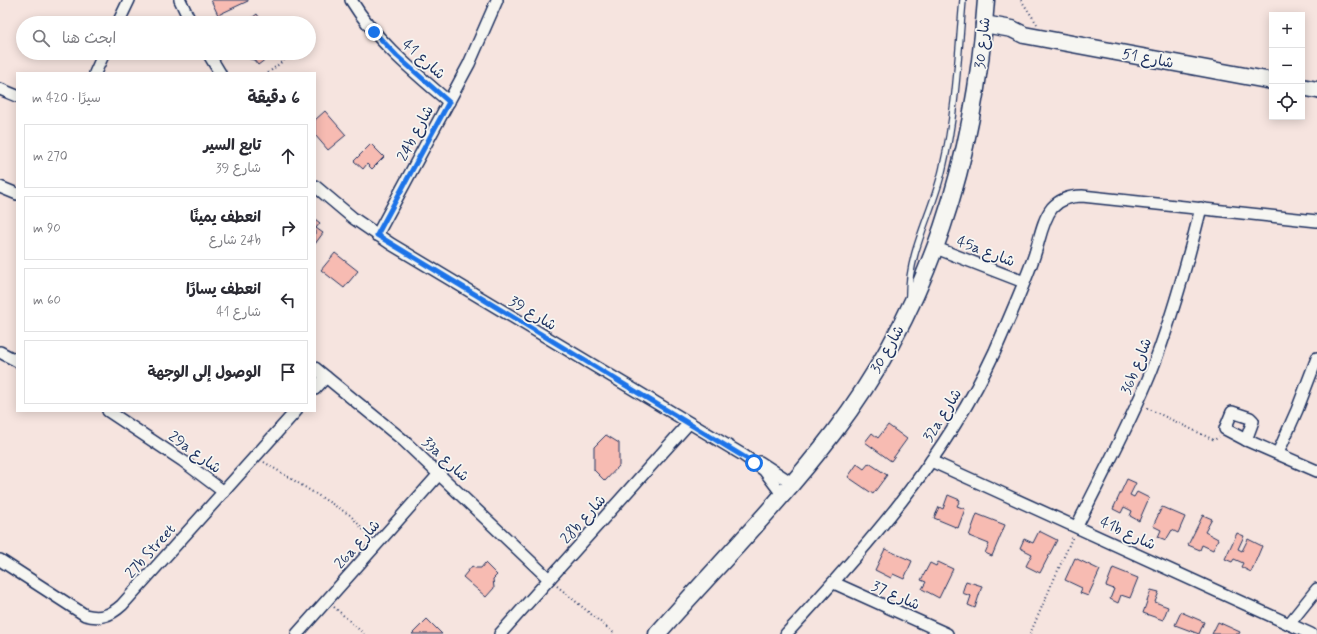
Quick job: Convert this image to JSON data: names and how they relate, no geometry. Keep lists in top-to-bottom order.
{
  "streets": {
    "street": [
      "شارع 30",
      "شارع 51",
      "شارع 41",
      "24b شارع",
      "45a شارع",
      "شارع 39",
      "36b شارع",
      "32a شارع",
      "29a شارع",
      "33a شارع",
      "28b شارع",
      "41b شارع",
      "26a شارع",
      "27b Street",
      "شارع 37"
    ]
  },
  "crossings": [
    ["شارع 30", "شارع 51"],
    ["شارع 30", "45a شارع"],
    ["شارع 30", "شارع 39"],
    ["شارع 41", "24b شارع"],
    ["24b شارع", "شارع 39"],
    ["45a شارع", "32a شارع"],
    ["شارع 39", "28b شارع"],
    ["36b شارع", "32a شارع"],
    ["36b شارع", "41b شارع"],
    ["32a شارع", "41b شارع"],
    ["32a شارع", "شارع 37"],
    ["29a شارع", "27b Street"],
    ["33a شارع", "28b شارع"],
    ["33a شارع", "26a شارع"]
  ],
  "page": {
    "map_buttons": ["+", "−"],
    "search": "ابحث هنا",
    "heading": ["6 دقيقة", "سيرًا · 420 m"],
    "list": [
      ["تابع السير", "شارع 39", "270 m"],
      ["انعطف يمينًا", "24b شارع", "90 m"],
      ["انعطف يسارًا", "شارع 41", "60 m"],
      "الوصول إلى الوجهة"
    ]
  }
}
